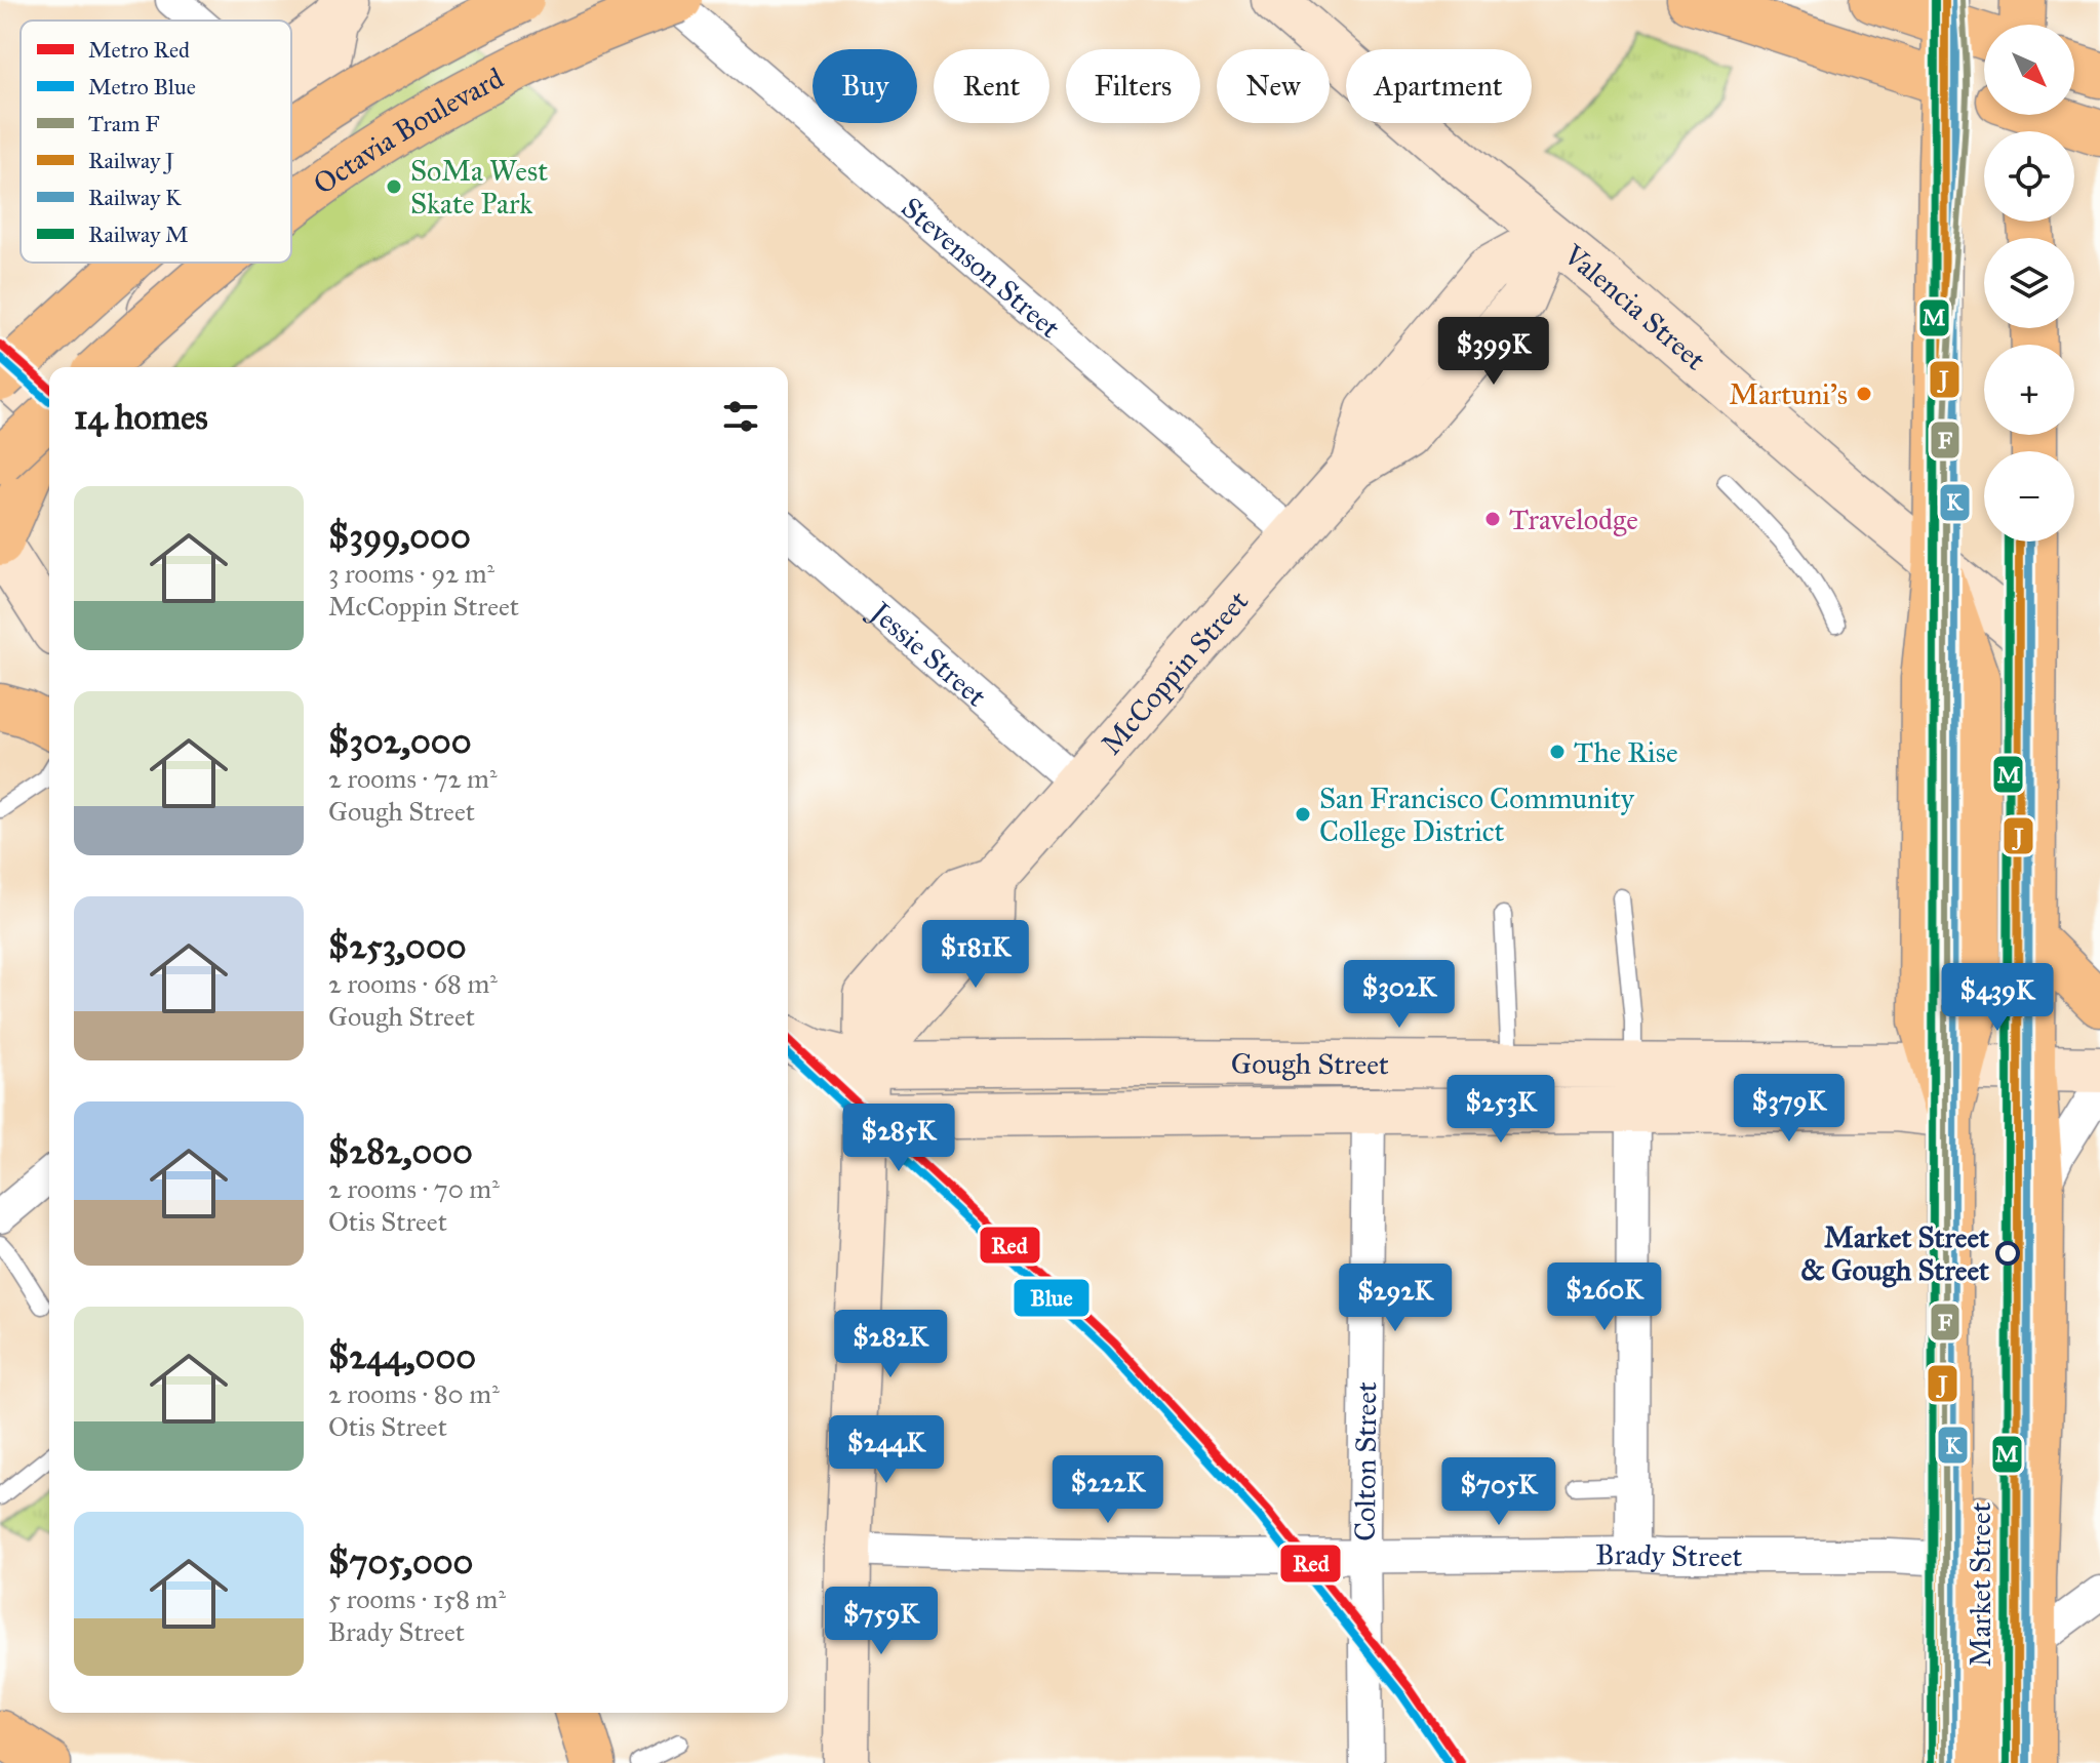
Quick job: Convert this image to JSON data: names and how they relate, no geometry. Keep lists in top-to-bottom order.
{
  "streets": {
    "main road": [
      "Octavia Boulevard",
      "Valencia Street",
      "McCoppin Street",
      "Gough Street",
      "Market Street"
    ],
    "street": [
      "Stevenson Street",
      "Jessie Street",
      "Colton Street",
      "Brady Street"
    ]
  },
  "crossings": [
    ["Stevenson Street", "McCoppin Street"],
    ["Valencia Street", "McCoppin Street"],
    ["Valencia Street", "Market Street"],
    ["Jessie Street", "McCoppin Street"],
    ["McCoppin Street", "Gough Street"],
    ["McCoppin Street", "Brady Street"],
    ["Gough Street", "Colton Street"],
    ["Gough Street", "Market Street"],
    ["Colton Street", "Brady Street"],
    ["Brady Street", "Market Street"]
  ],
  "places": [
    "SoMa West Skate Park",
    "Martuni's",
    "Travelodge",
    "The Rise",
    "San Francisco Community College District",
    "Market Street & Gough Street"
  ],
  "lines": [
    "tram line F",
    "rail line J",
    "rail line K",
    "rail line M",
    "metro line Red",
    "metro line Blue"
  ],
  "legend": [
    "Metro Red",
    "Metro Blue",
    "Tram F",
    "Railway J",
    "Railway K",
    "Railway M"
  ],
  "north": "bottom right",
  "page": {
    "map_buttons": ["+", "−"],
    "chip": [
      "Buy",
      "Rent",
      "Filters",
      "New",
      "Apartment"
    ],
    "price": [
      "$399K",
      "$181K",
      "$302K",
      "$439K",
      "$379K",
      "$253K",
      "$285K",
      "$260K",
      "$292K",
      "$282K",
      "$244K",
      "$222K",
      "$705K",
      "$759K"
    ],
    "heading": "14 homes",
    "list": [
      {
        "name": "$399,000",
        "note": "3 rooms · 92 m² · McCoppin Street"
      },
      {
        "name": "$302,000",
        "note": "2 rooms · 72 m² · Gough Street"
      },
      {
        "name": "$253,000",
        "note": "2 rooms · 68 m² · Gough Street"
      },
      {
        "name": "$282,000",
        "note": "2 rooms · 70 m² · Otis Street"
      },
      {
        "name": "$244,000",
        "note": "2 rooms · 80 m² · Otis Street"
      },
      {
        "name": "$705,000",
        "note": "5 rooms · 158 m² · Brady Street"
      }
    ]
  }
}
